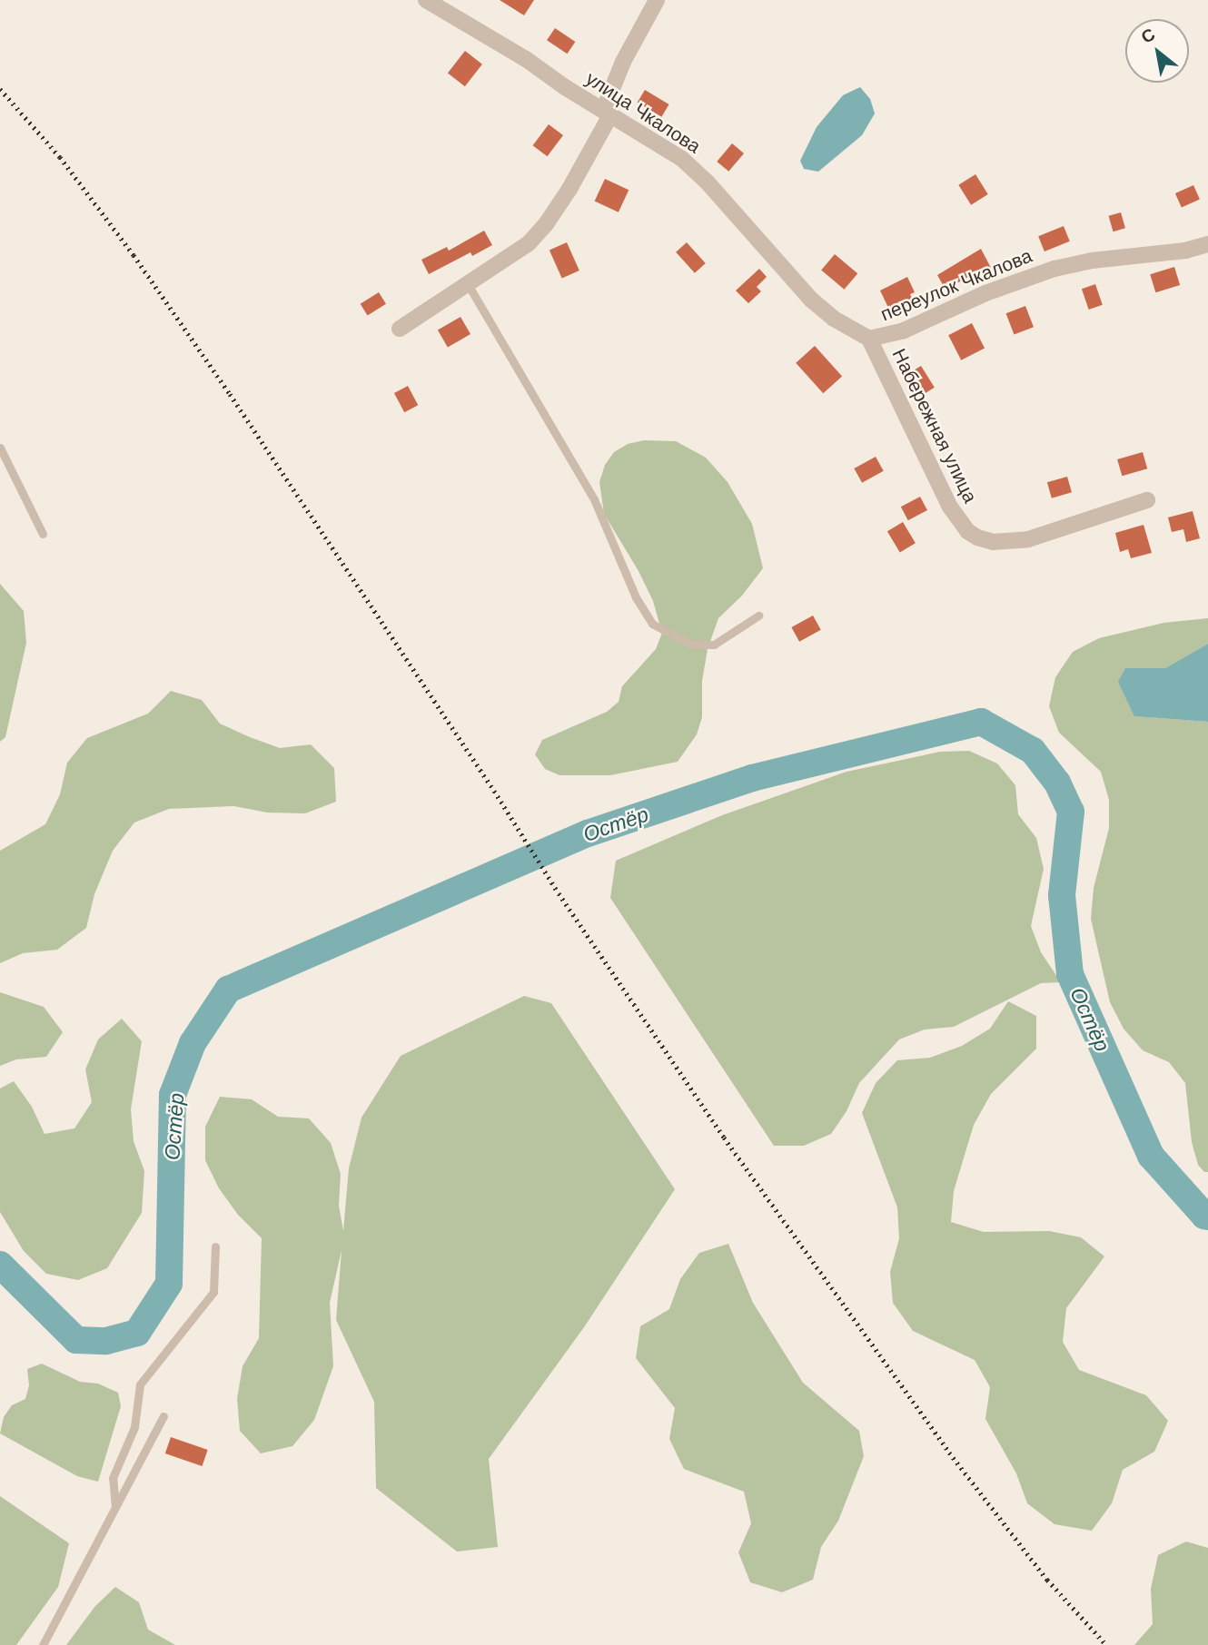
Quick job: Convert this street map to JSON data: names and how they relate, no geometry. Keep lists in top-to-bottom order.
{
  "streets": {
    "street": ["улица Чкалова", "переулок Чкалова", "Набережная улица"]
  },
  "crossings": [
    ["улица Чкалова", "переулок Чкалова"],
    ["улица Чкалова", "Набережная улица"],
    ["переулок Чкалова", "Набережная улица"]
  ],
  "water": ["Остёр"],
  "north": "top left"
}
